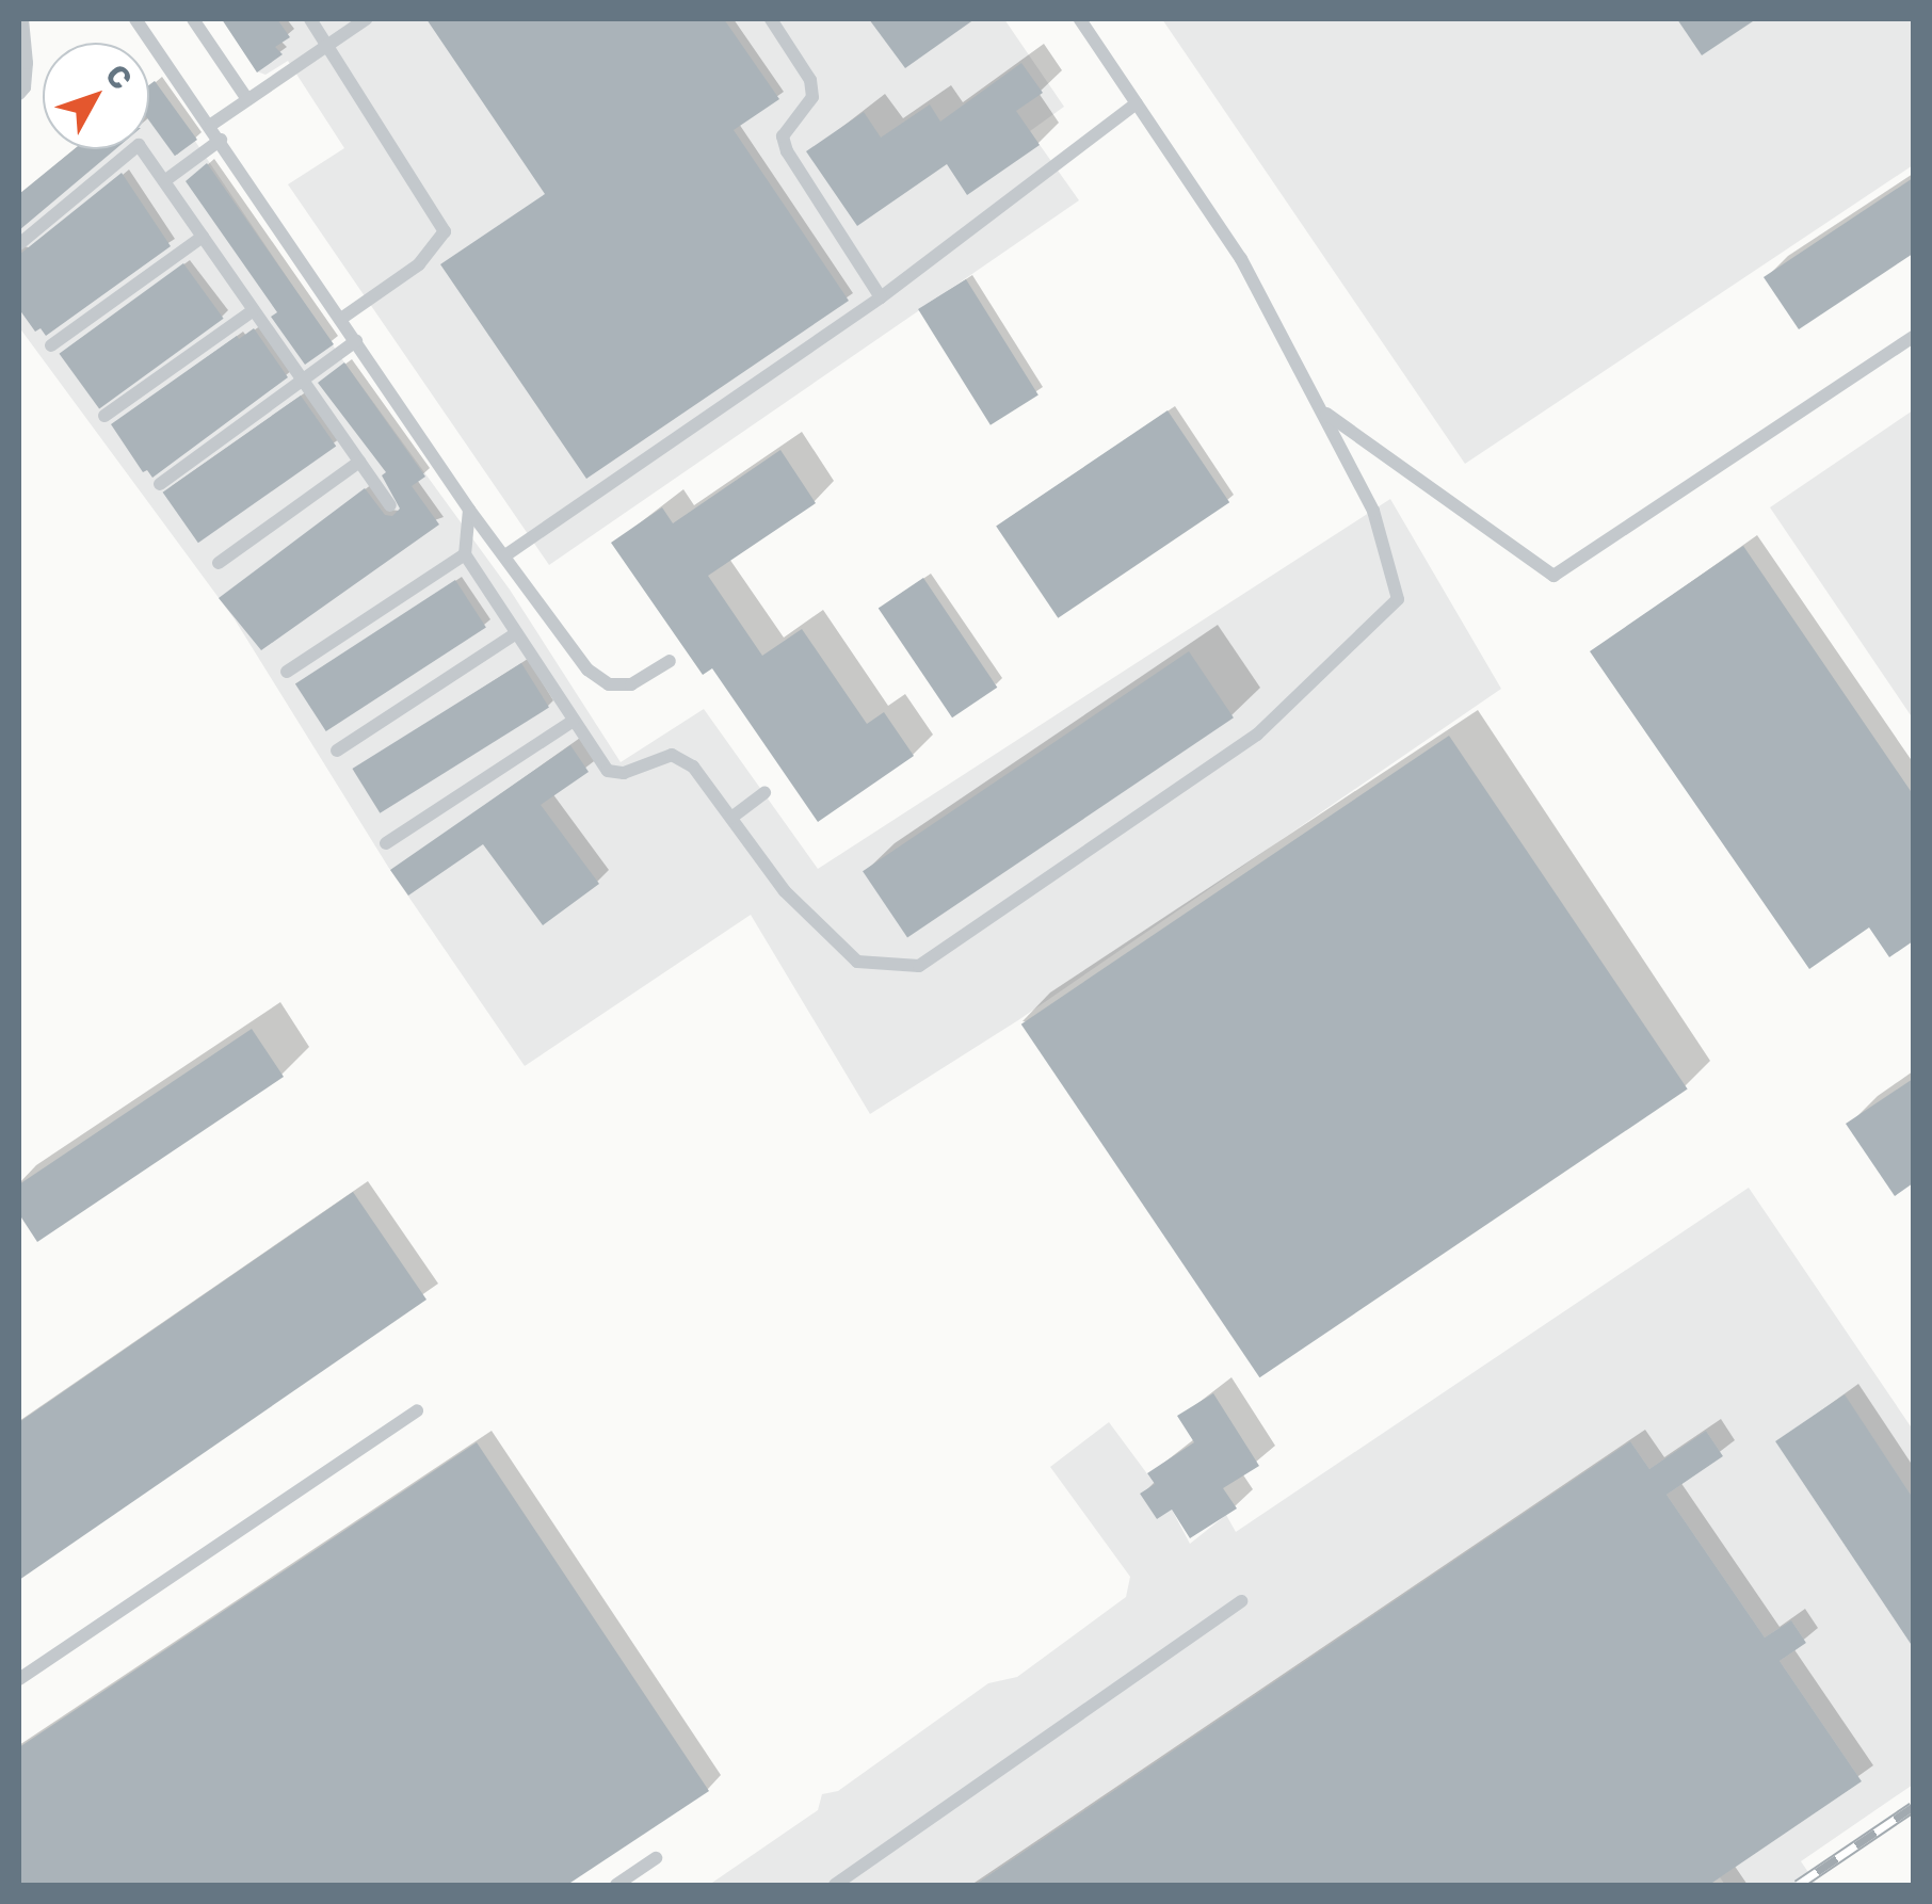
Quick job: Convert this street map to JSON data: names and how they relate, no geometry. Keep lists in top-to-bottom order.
{
  "north": "top right"
}
